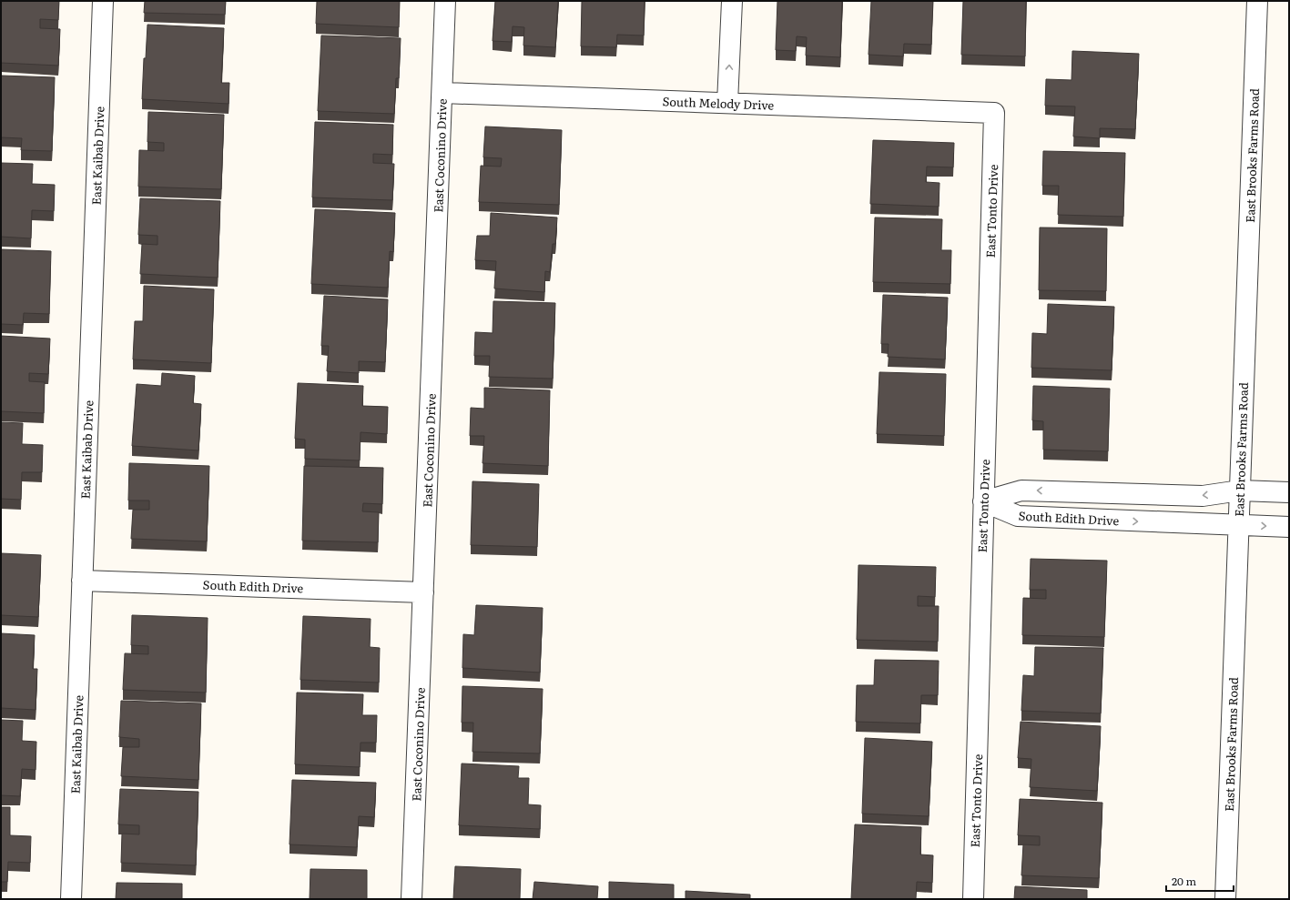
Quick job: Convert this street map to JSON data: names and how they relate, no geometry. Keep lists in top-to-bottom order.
{
  "streets": {
    "street": [
      "South Melody Drive",
      "East Kaibab Drive",
      "East Coconino Drive",
      "East Brooks Farms Road",
      "East Tonto Drive",
      "South Edith Drive"
    ]
  },
  "crossings": [
    ["South Melody Drive", "East Coconino Drive"],
    ["South Melody Drive", "East Tonto Drive"],
    ["East Kaibab Drive", "South Edith Drive"],
    ["East Coconino Drive", "South Edith Drive"],
    ["East Brooks Farms Road", "South Edith Drive"],
    ["East Tonto Drive", "South Edith Drive"]
  ],
  "scale_bar": "20 m"
}
